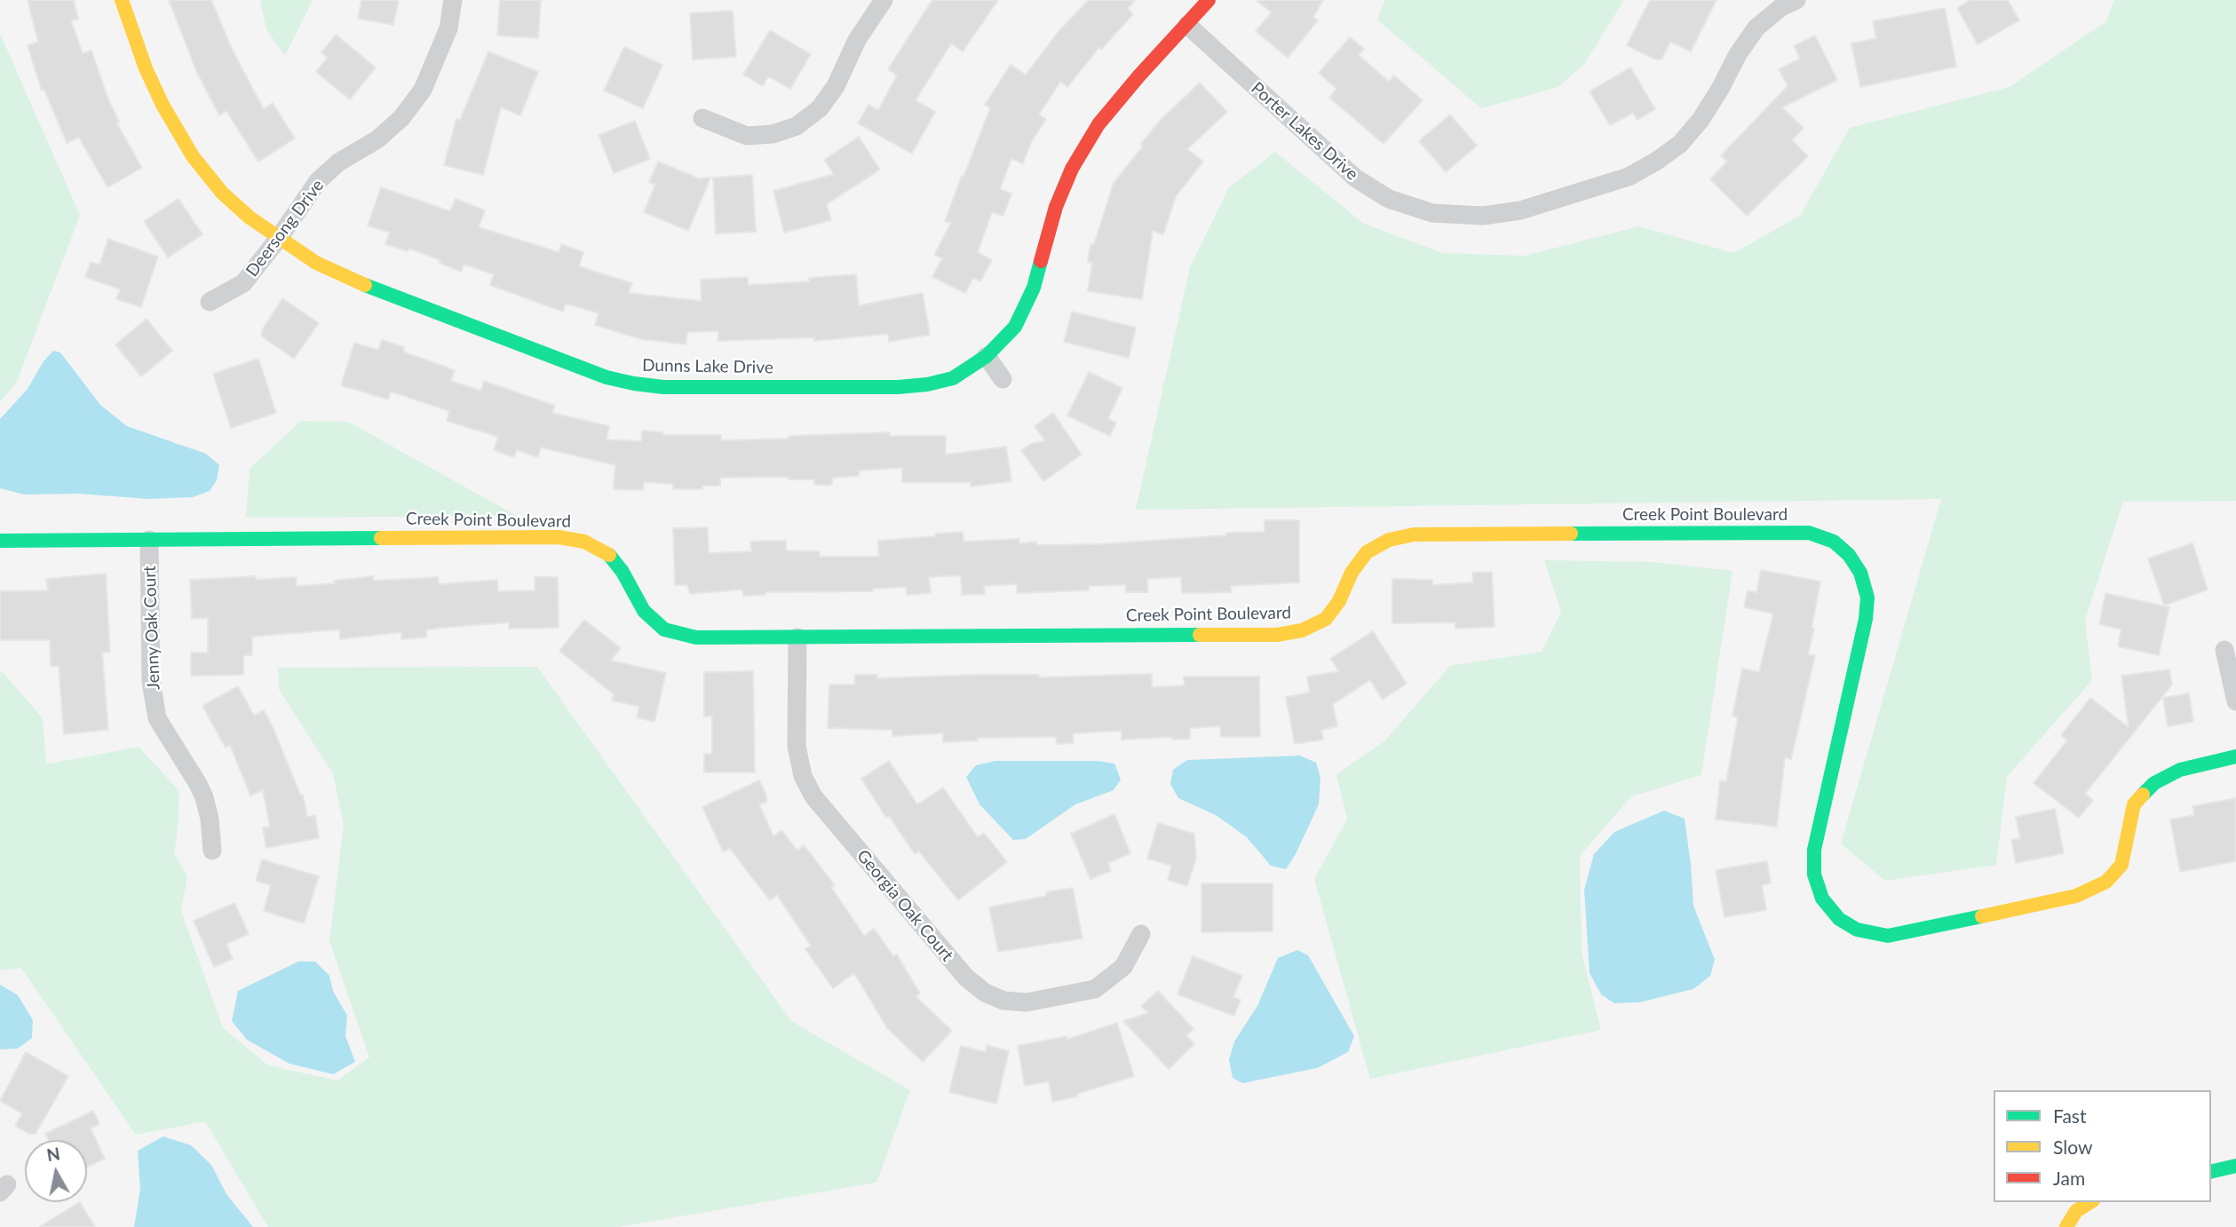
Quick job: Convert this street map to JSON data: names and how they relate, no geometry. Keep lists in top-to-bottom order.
{
  "streets": {
    "street": [
      "Porter Lakes Drive",
      "Deersong Drive",
      "Dunns Lake Drive",
      "Creek Point Boulevard",
      "Jenny Oak Court",
      "Georgia Oak Court"
    ]
  },
  "crossings": [
    ["Porter Lakes Drive", "Dunns Lake Drive"],
    ["Deersong Drive", "Dunns Lake Drive"],
    ["Creek Point Boulevard", "Jenny Oak Court"],
    ["Creek Point Boulevard", "Georgia Oak Court"]
  ],
  "legend": ["Fast", "Slow", "Jam"],
  "north": "top"
}
